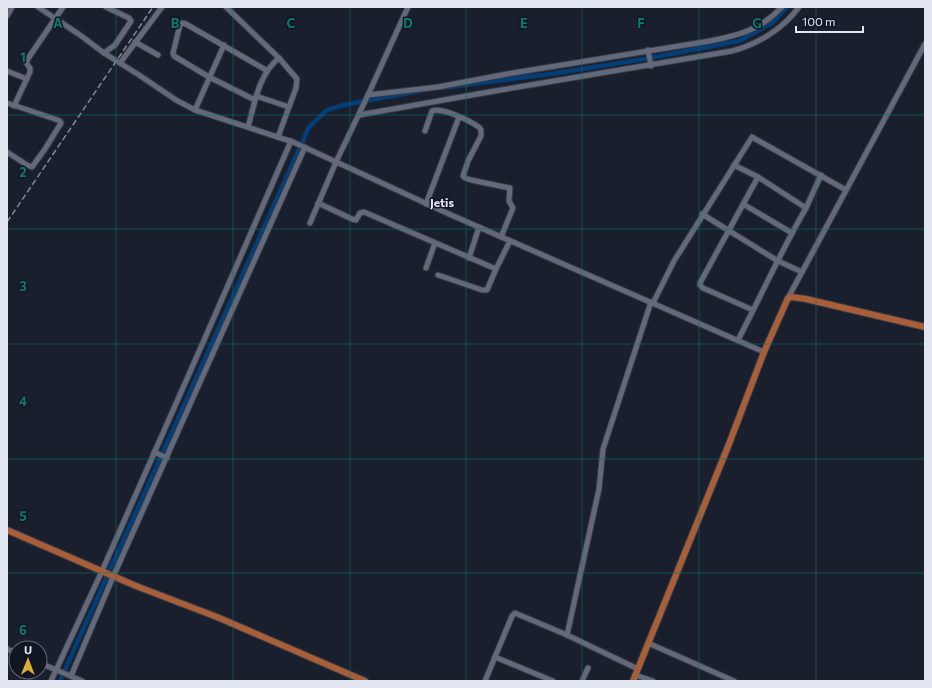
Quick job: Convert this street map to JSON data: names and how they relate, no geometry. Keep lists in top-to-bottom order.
{
  "districts": ["Jetis"],
  "scale_bar": "100 m",
  "north": "top",
  "grid": {
    "columns": [
      "A",
      "B",
      "C",
      "D",
      "E",
      "F",
      "G"
    ],
    "rows": [
      "1",
      "2",
      "3",
      "4",
      "5",
      "6"
    ]
  }
}
